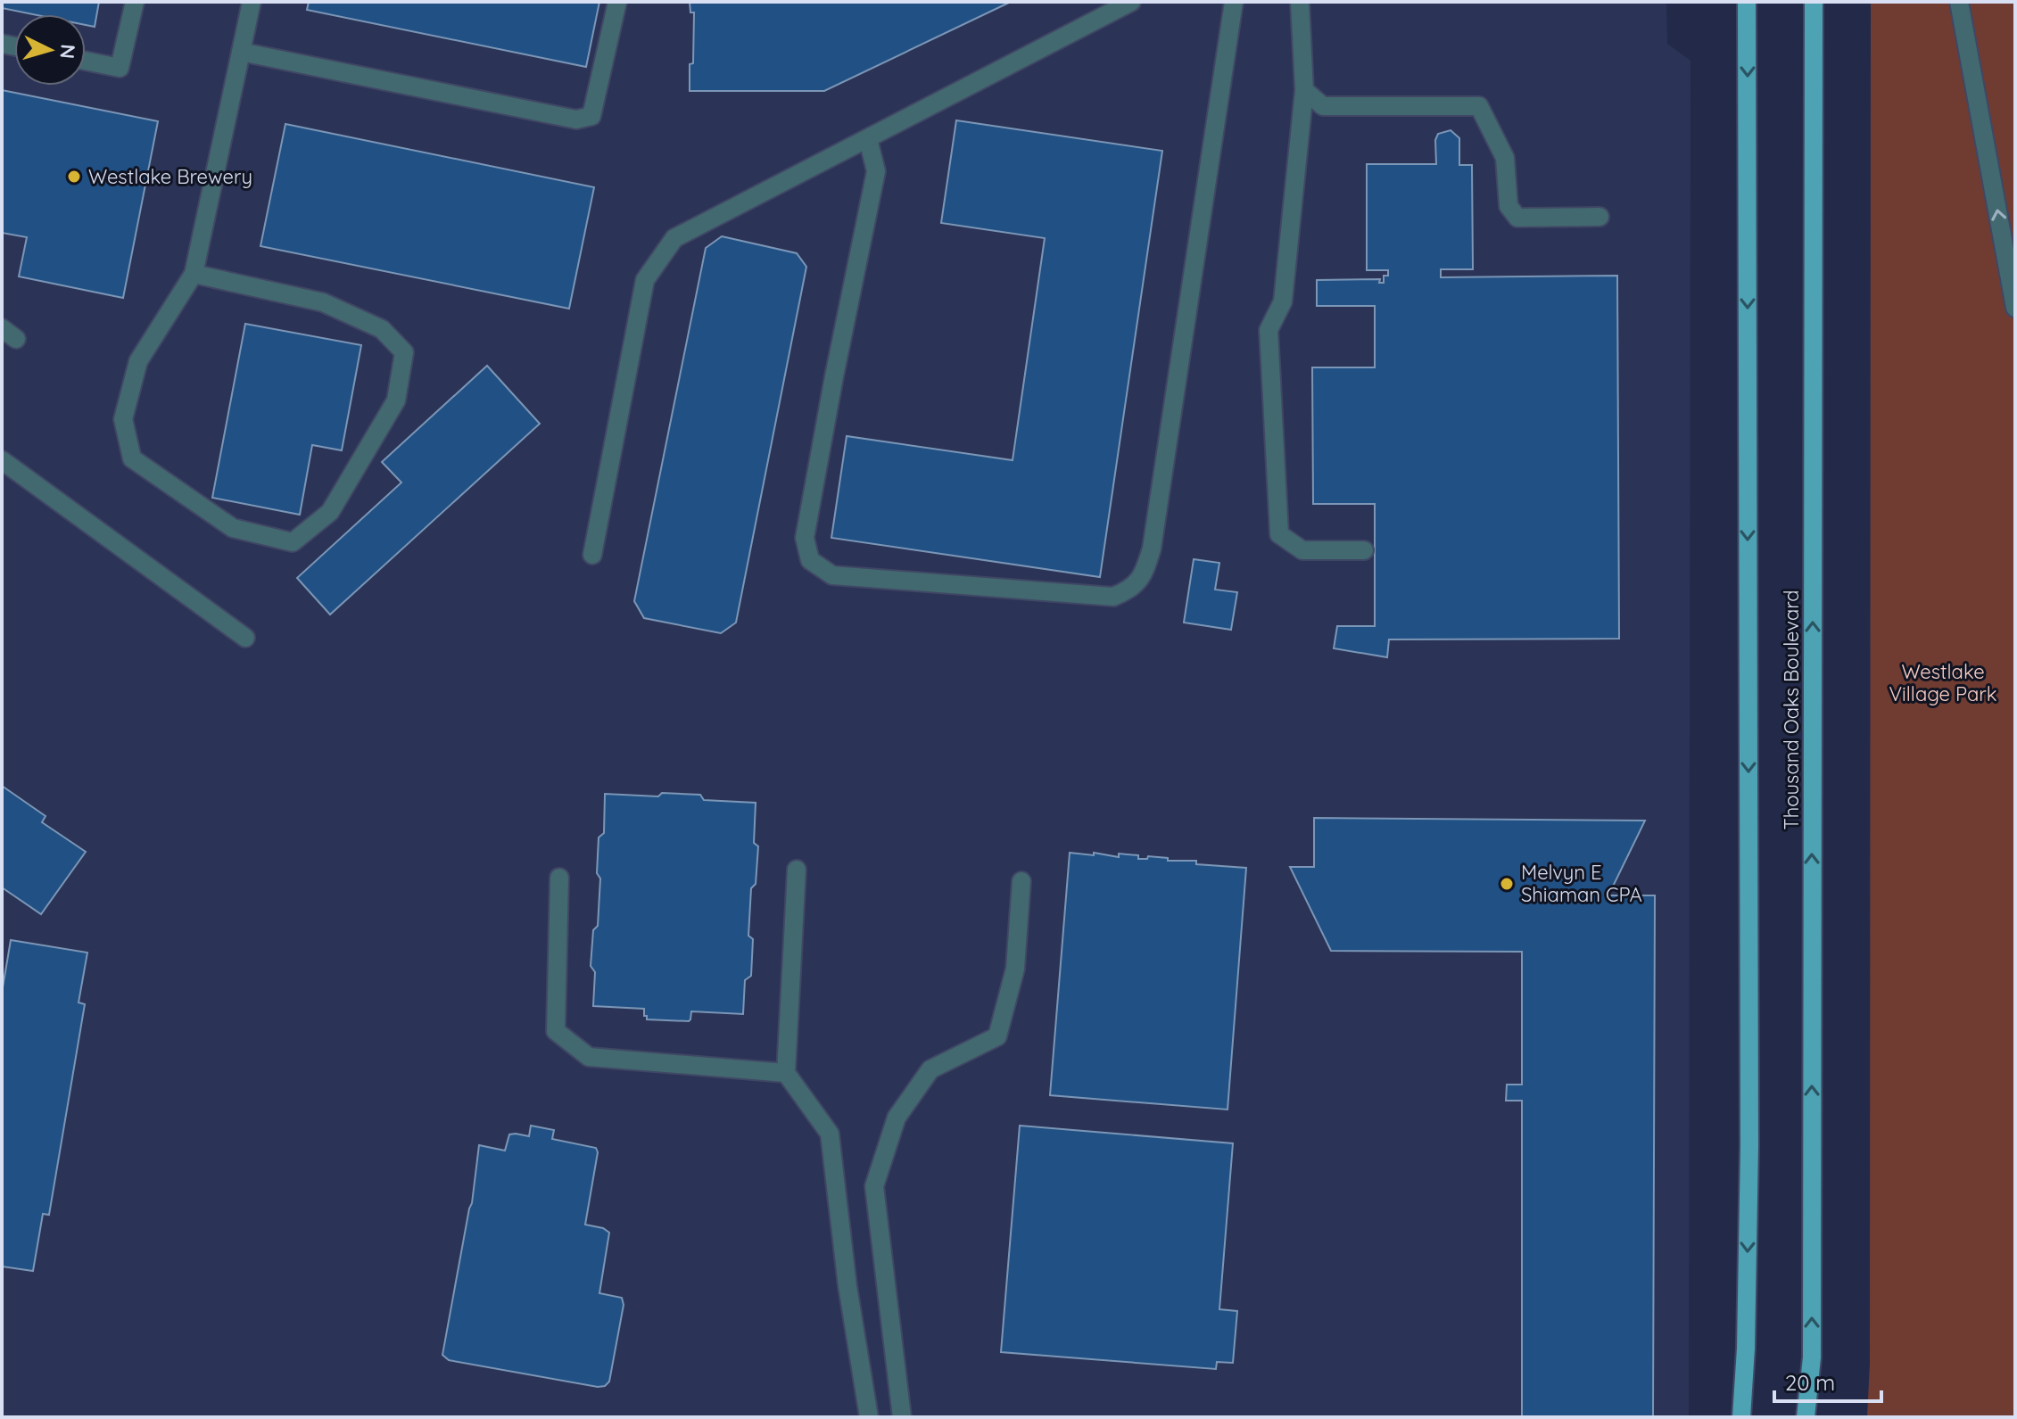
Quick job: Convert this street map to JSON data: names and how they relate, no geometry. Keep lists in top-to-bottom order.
{
  "streets": {
    "main road": ["Thousand Oaks Boulevard"]
  },
  "parks": ["Westlake Village Park"],
  "places": ["Westlake Brewery", "Melvyn E Shiaman CPA"],
  "scale_bar": "20 m",
  "north": "right"
}
